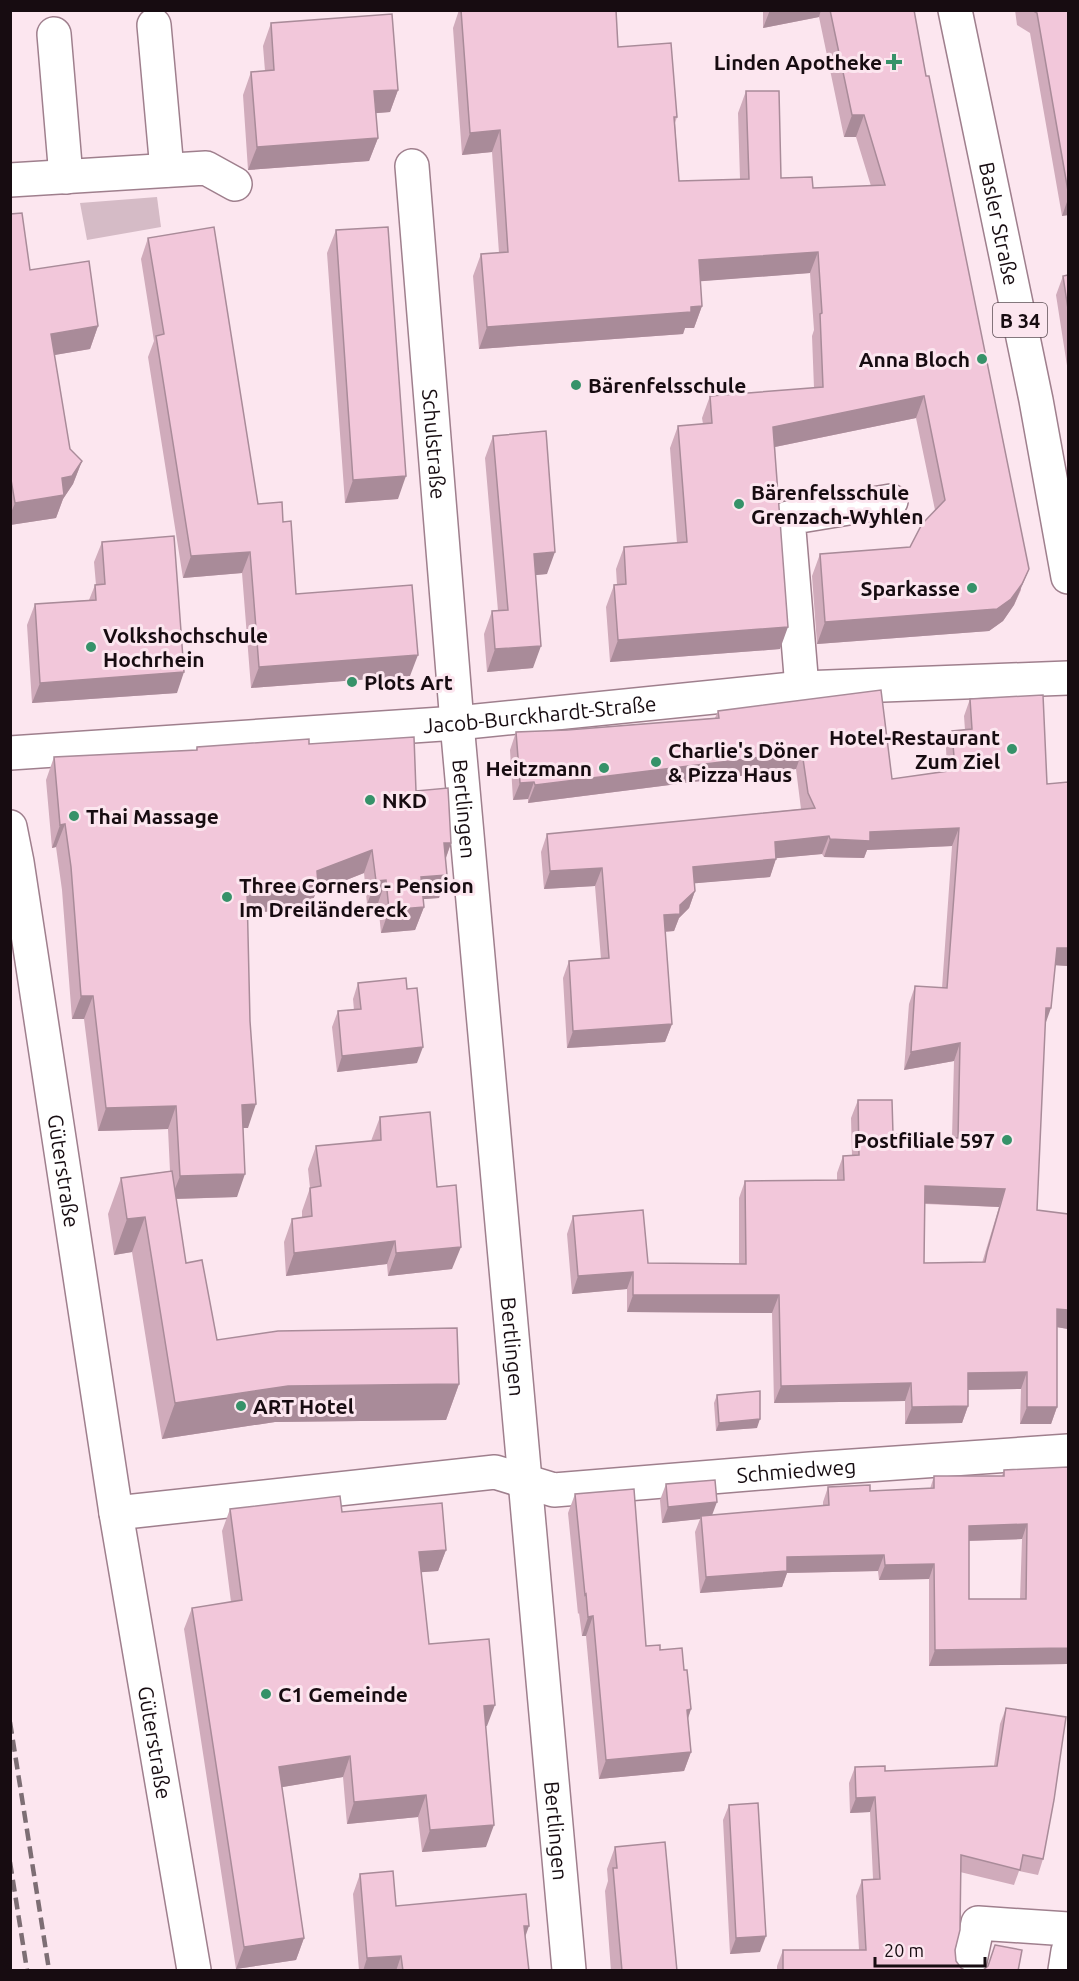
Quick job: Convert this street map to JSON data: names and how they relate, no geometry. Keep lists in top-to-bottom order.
{
  "streets": {
    "street": [
      "Basler Straße",
      "B 34",
      "Schulstraße",
      "Jacob-Burckhardt-Straße",
      "Bertlingen",
      "Güterstraße",
      "Schmiedweg"
    ]
  },
  "crossings": [
    ["Schulstraße", "Jacob-Burckhardt-Straße"],
    ["Schulstraße", "Bertlingen"],
    ["Jacob-Burckhardt-Straße", "Bertlingen"],
    ["Bertlingen", "Schmiedweg"]
  ],
  "places": {
    "health": ["Linden Apotheke"],
    "other": [
      "Anna Bloch",
      "Bärenfelsschule",
      "Bärenfelsschule Grenzach-Wyhlen",
      "Sparkasse",
      "Volkshochschule Hochrhein",
      "Plots Art",
      "Hotel-Restaurant Zum Ziel",
      "Charlie's Döner & Pizza Haus",
      "Heitzmann",
      "NKD",
      "Thai Massage",
      "Three Corners - Pension Im Dreiländereck",
      "Postfiliale 597",
      "ART Hotel",
      "C1 Gemeinde"
    ]
  },
  "scale_bar": "20 m"
}
